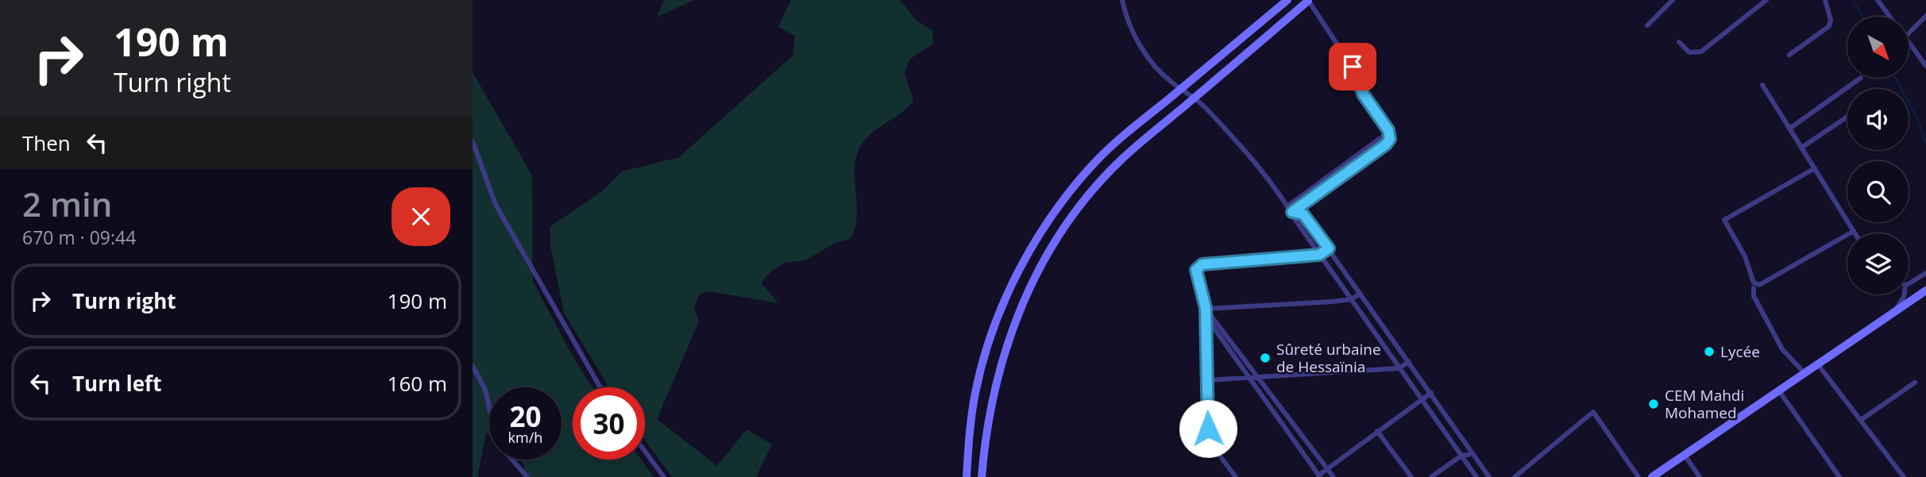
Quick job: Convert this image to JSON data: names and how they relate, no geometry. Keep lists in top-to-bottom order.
{
  "places": ["Lycée", "Sûreté urbaine de Hessaïnia", "CEM Mahdi Mohamed"],
  "north": "bottom right",
  "page": {
    "turn": ["190 m", "Turn right"],
    "then": "Then",
    "heading": ["2 min", "670 m · 09:44"],
    "list": [
      {
        "name": "Turn right",
        "value": "190 m"
      },
      {
        "name": "Turn left",
        "value": "160 m"
      }
    ],
    "speed": "20 km/h",
    "limit": "30"
  }
}
